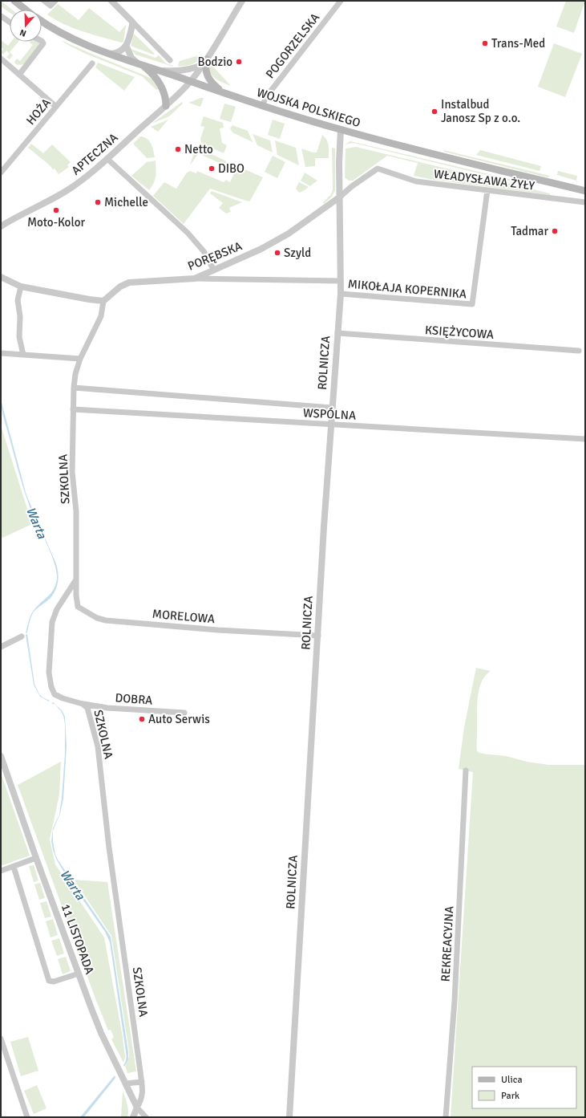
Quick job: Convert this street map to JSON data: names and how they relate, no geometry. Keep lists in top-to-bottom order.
{
  "streets": {
    "main road": ["WOJSKA POLSKIEGO"],
    "street": [
      "POGORZELSKA",
      "HOŻA",
      "APTECZNA",
      "WŁADYSŁAWA ŻYŁY",
      "PORĘBSKA",
      "MIKOŁAJA KOPERNIKA",
      "KSIĘŻYCOWA",
      "ROLNICZA",
      "WSPÓLNA",
      "SZKOLNA",
      "MORELOWA",
      "DOBRA",
      "11 LISTOPADA",
      "REKREACYJNA"
    ]
  },
  "crossings": [
    ["POGORZELSKA", "WOJSKA POLSKIEGO"],
    ["WOJSKA POLSKIEGO", "APTECZNA"],
    ["WOJSKA POLSKIEGO", "ROLNICZA"],
    ["WŁADYSŁAWA ŻYŁY", "PORĘBSKA"],
    ["WŁADYSŁAWA ŻYŁY", "MIKOŁAJA KOPERNIKA"],
    ["PORĘBSKA", "MIKOŁAJA KOPERNIKA"],
    ["PORĘBSKA", "ROLNICZA"],
    ["PORĘBSKA", "SZKOLNA"],
    ["MIKOŁAJA KOPERNIKA", "ROLNICZA"],
    ["KSIĘŻYCOWA", "ROLNICZA"],
    ["ROLNICZA", "WSPÓLNA"],
    ["ROLNICZA", "MORELOWA"],
    ["WSPÓLNA", "SZKOLNA"],
    ["SZKOLNA", "MORELOWA"],
    ["SZKOLNA", "DOBRA"],
    ["SZKOLNA", "11 LISTOPADA"]
  ],
  "water": ["Warta"],
  "places": [
    "Trans-Med",
    "Bodzio",
    "Instalbud Janosz Sp z o.o.",
    "Netto",
    "DIBO",
    "Michelle",
    "Moto-Kolor",
    "Tadmar",
    "Szyld",
    "Auto Serwis"
  ],
  "legend": ["Ulica", "Park"],
  "north": "bottom"
}
